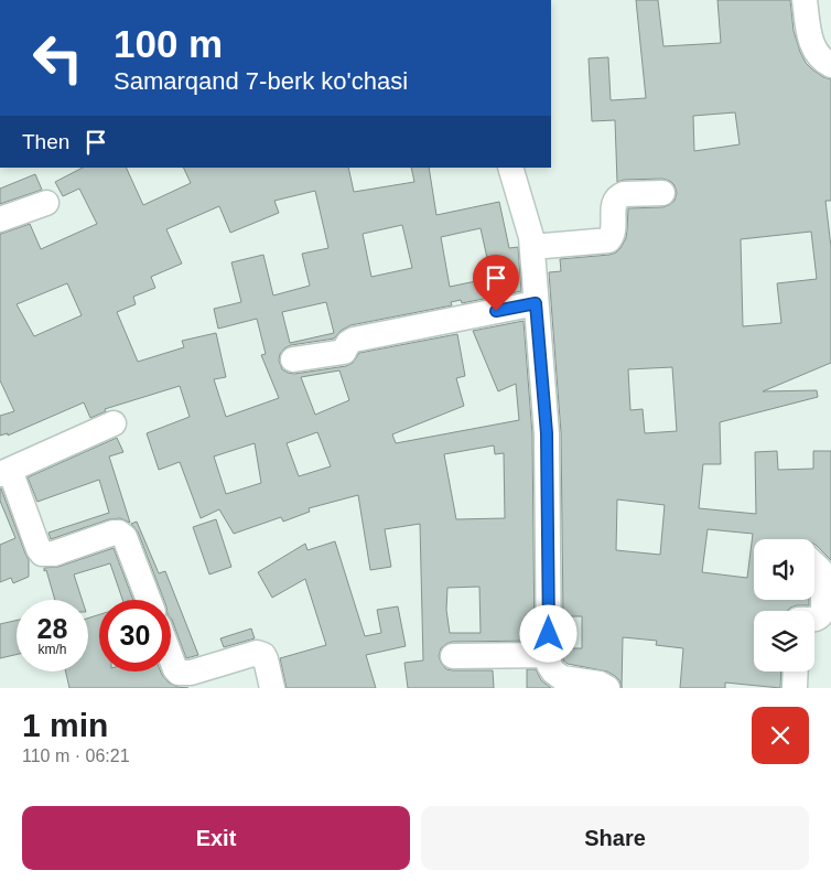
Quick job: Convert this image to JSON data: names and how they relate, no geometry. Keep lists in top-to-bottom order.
{
  "page": {
    "turn": ["100 m", "Samarqand 7-berk ko'chasi"],
    "then": "Then",
    "speed": "28 km/h",
    "limit": "30",
    "heading": ["1 min", "110 m · 06:21"],
    "buttons": ["Exit", "Share"]
  }
}
